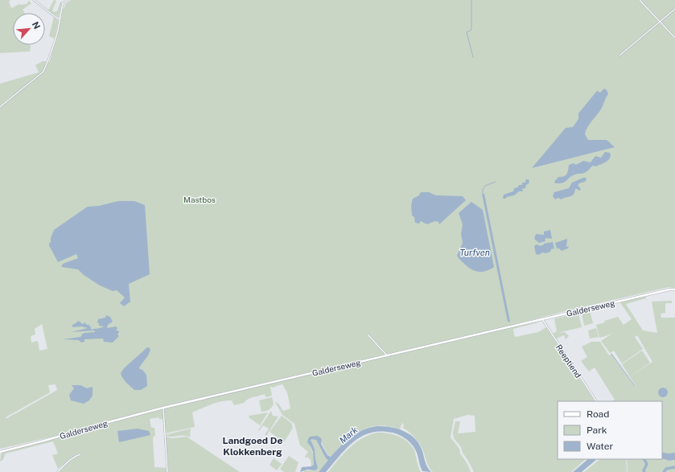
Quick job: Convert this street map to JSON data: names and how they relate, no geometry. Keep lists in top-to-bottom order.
{
  "streets": {
    "street": ["Galderseweg", "Reeptiend"]
  },
  "crossings": [
    ["Galderseweg", "Reeptiend"]
  ],
  "districts": ["Landgoed De Klokkenberg"],
  "water": ["Turfven", "Mark"],
  "parks": ["Mastbos"],
  "legend": ["Road", "Park", "Water"],
  "north": "top right"
}
